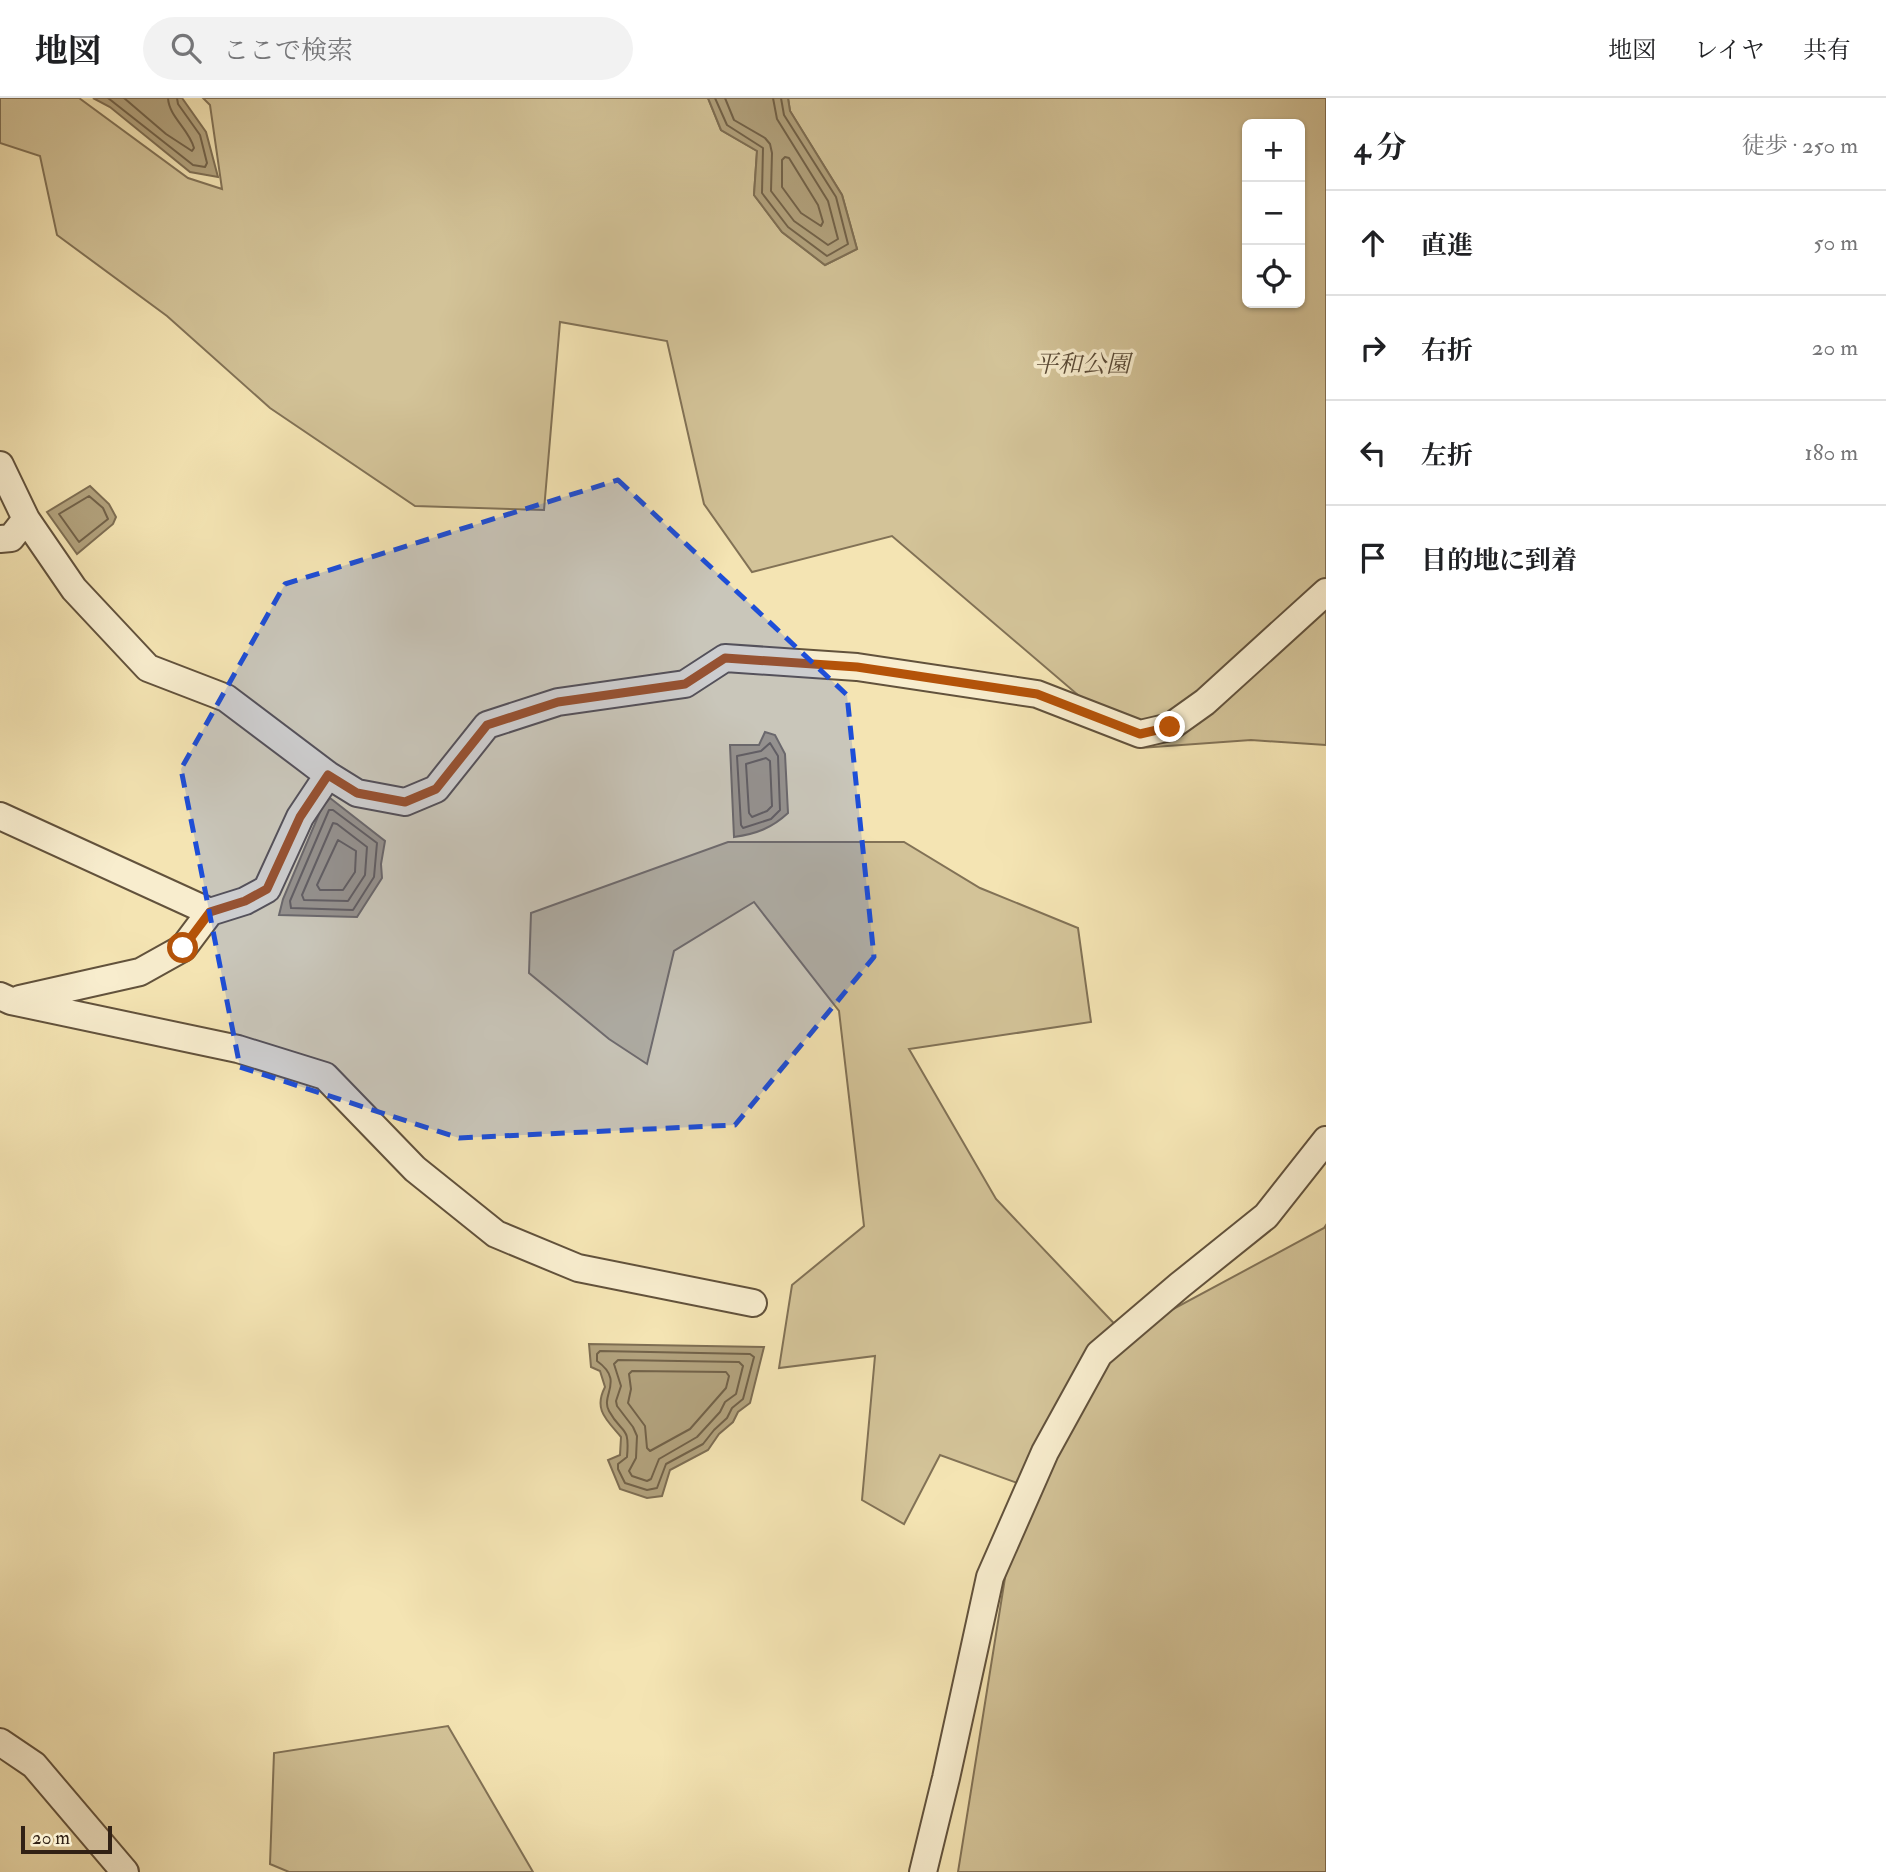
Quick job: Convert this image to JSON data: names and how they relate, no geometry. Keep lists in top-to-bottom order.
{
  "parks": ["平和公園"],
  "scale_bar": "20 m",
  "page": {
    "header": "地図",
    "search": "ここで検索",
    "nav": ["地図", "レイヤ", "共有"],
    "heading": ["4 分", "徒歩 · 250 m"],
    "map_buttons": ["+", "−"],
    "list": [
      ["直進", "50 m"],
      ["右折", "20 m"],
      ["左折", "180 m"],
      "目的地に到着"
    ],
    "scale": "20 m"
  }
}
